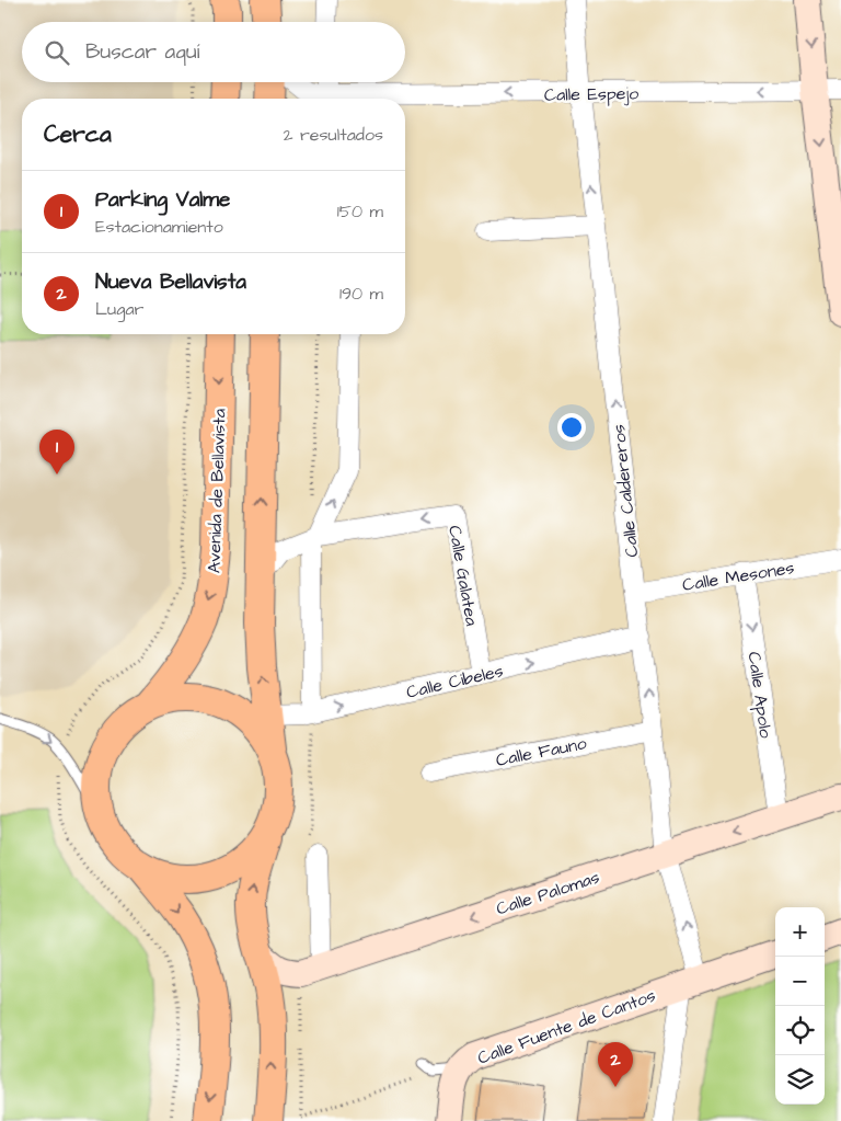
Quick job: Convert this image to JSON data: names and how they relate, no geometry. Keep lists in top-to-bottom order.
{
  "streets": {
    "main road": ["Avenida de Bellavista"],
    "street": [
      "Calle Espejo",
      "Calle Caldereros",
      "Calle Galatea",
      "Calle Mesones",
      "Calle Cibeles",
      "Calle Apolo",
      "Calle Fauno",
      "Calle Palomas",
      "Calle Fuente de Cantos"
    ]
  },
  "crossings": [
    ["Calle Espejo", "Calle Caldereros"],
    ["Calle Caldereros", "Calle Mesones"],
    ["Calle Caldereros", "Calle Cibeles"],
    ["Calle Caldereros", "Calle Fauno"],
    ["Calle Caldereros", "Calle Palomas"],
    ["Calle Caldereros", "Calle Fuente de Cantos"],
    ["Calle Galatea", "Calle Cibeles"],
    ["Calle Mesones", "Calle Apolo"],
    ["Calle Apolo", "Calle Palomas"]
  ],
  "one_way": [
    "Calle Espejo",
    "Calle Caldereros",
    "Calle Cibeles",
    "Calle Apolo",
    "Calle Palomas"
  ],
  "page": {
    "search": "Buscar aquí",
    "heading": ["Cerca", "2 resultados"],
    "list": [
      {
        "mark": "1",
        "name": "Parking Valme",
        "note": "Estacionamiento",
        "value": "150 m"
      },
      {
        "mark": "2",
        "name": "Nueva Bellavista",
        "note": "Lugar",
        "value": "190 m"
      }
    ],
    "pins": ["1", "2"],
    "map_buttons": ["+", "−"]
  }
}
